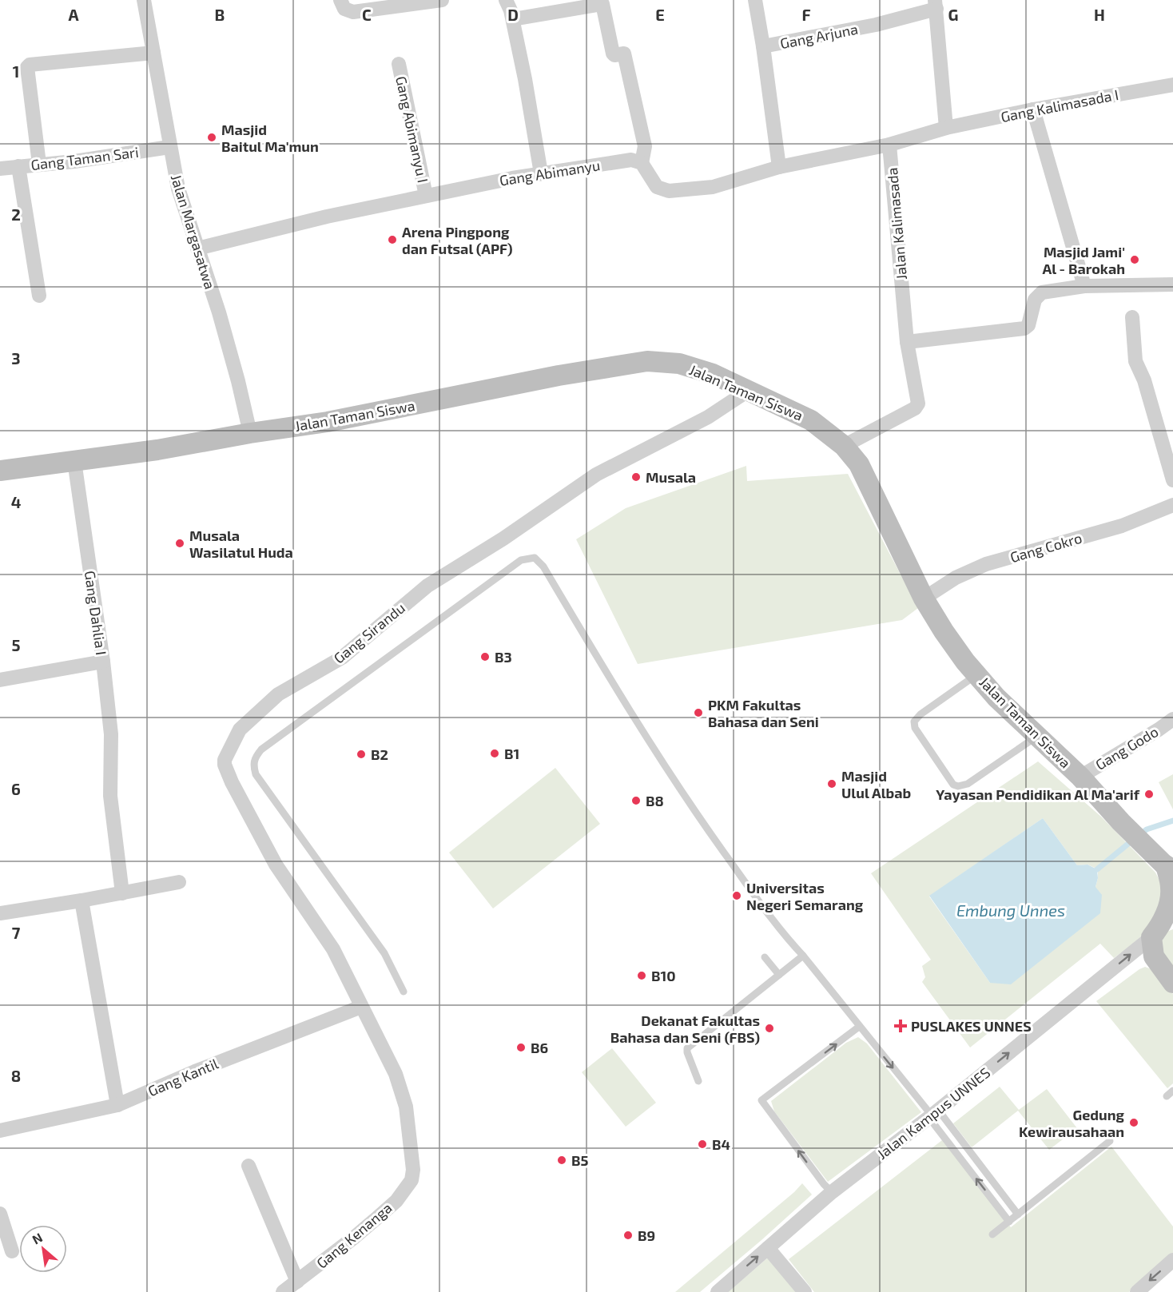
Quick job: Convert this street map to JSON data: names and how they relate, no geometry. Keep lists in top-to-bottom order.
{
  "streets": {
    "main road": ["Jalan Taman Siswa"],
    "street": [
      "Gang Arjuna",
      "Gang Kalimasada I",
      "Gang Abimanyu I",
      "Gang Taman Sari",
      "Gang Abimanyu",
      "Jalan Kalimasada",
      "Jalan Margasatwa",
      "Gang Cokro",
      "Gang Dahlia I",
      "Gang Sirandu",
      "Gang Godo",
      "Gang Kantil",
      "Jalan Kampus UNNES",
      "Gang Kenanga"
    ]
  },
  "crossings": [
    ["Gang Abimanyu I", "Gang Abimanyu"],
    ["Gang Taman Sari", "Jalan Margasatwa"],
    ["Gang Abimanyu", "Jalan Margasatwa"],
    ["Jalan Kalimasada", "Jalan Taman Siswa"],
    ["Jalan Margasatwa", "Jalan Taman Siswa"],
    ["Jalan Taman Siswa", "Gang Cokro"],
    ["Jalan Taman Siswa", "Gang Dahlia I"],
    ["Jalan Taman Siswa", "Gang Sirandu"],
    ["Jalan Taman Siswa", "Gang Godo"],
    ["Jalan Taman Siswa", "Jalan Kampus UNNES"],
    ["Gang Sirandu", "Gang Kantil"],
    ["Gang Sirandu", "Gang Kenanga"],
    ["Gang Kantil", "Gang Kenanga"]
  ],
  "one_way": ["Jalan Kampus UNNES"],
  "water": ["Embung Unnes"],
  "places": {
    "other": [
      "Masjid Baitul Ma'mun",
      "Arena Pingpong dan Futsal (APF)",
      "Masjid Jami' Al - Barokah",
      "Musala",
      "Musala Wasilatul Huda",
      "B3",
      "PKM Fakultas Bahasa dan Seni",
      "B1",
      "B2",
      "Masjid Ulul Albab",
      "Yayasan Pendidikan Al Ma'arif",
      "B8",
      "Universitas Negeri Semarang",
      "B10",
      "Dekanat Fakultas Bahasa dan Seni (FBS)",
      "B6",
      "Gedung Kewirausahaan",
      "B4",
      "B5",
      "B9"
    ],
    "health": ["PUSLAKES UNNES"]
  },
  "north": "top left",
  "grid": {
    "columns": [
      "A",
      "B",
      "C",
      "D",
      "E",
      "F",
      "G",
      "H"
    ],
    "rows": [
      "1",
      "2",
      "3",
      "4",
      "5",
      "6",
      "7",
      "8"
    ]
  }
}
